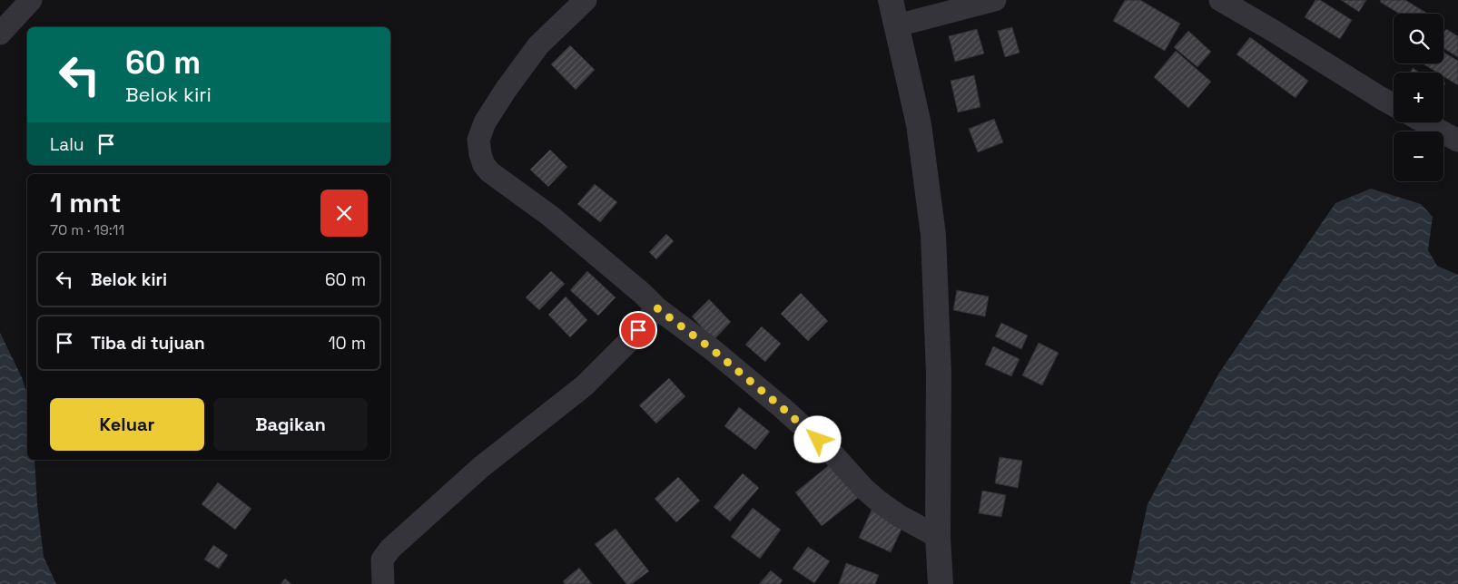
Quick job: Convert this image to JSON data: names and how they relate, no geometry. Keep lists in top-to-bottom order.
{
  "page": {
    "map_buttons": ["+", "−"],
    "turn": ["60 m", "Belok kiri"],
    "then": "Lalu",
    "heading": ["1 mnt", "70 m · 19:11"],
    "list": [
      {
        "name": "Belok kiri",
        "value": "60 m"
      },
      {
        "name": "Tiba di tujuan",
        "value": "10 m"
      }
    ],
    "buttons": ["Keluar", "Bagikan"]
  }
}
